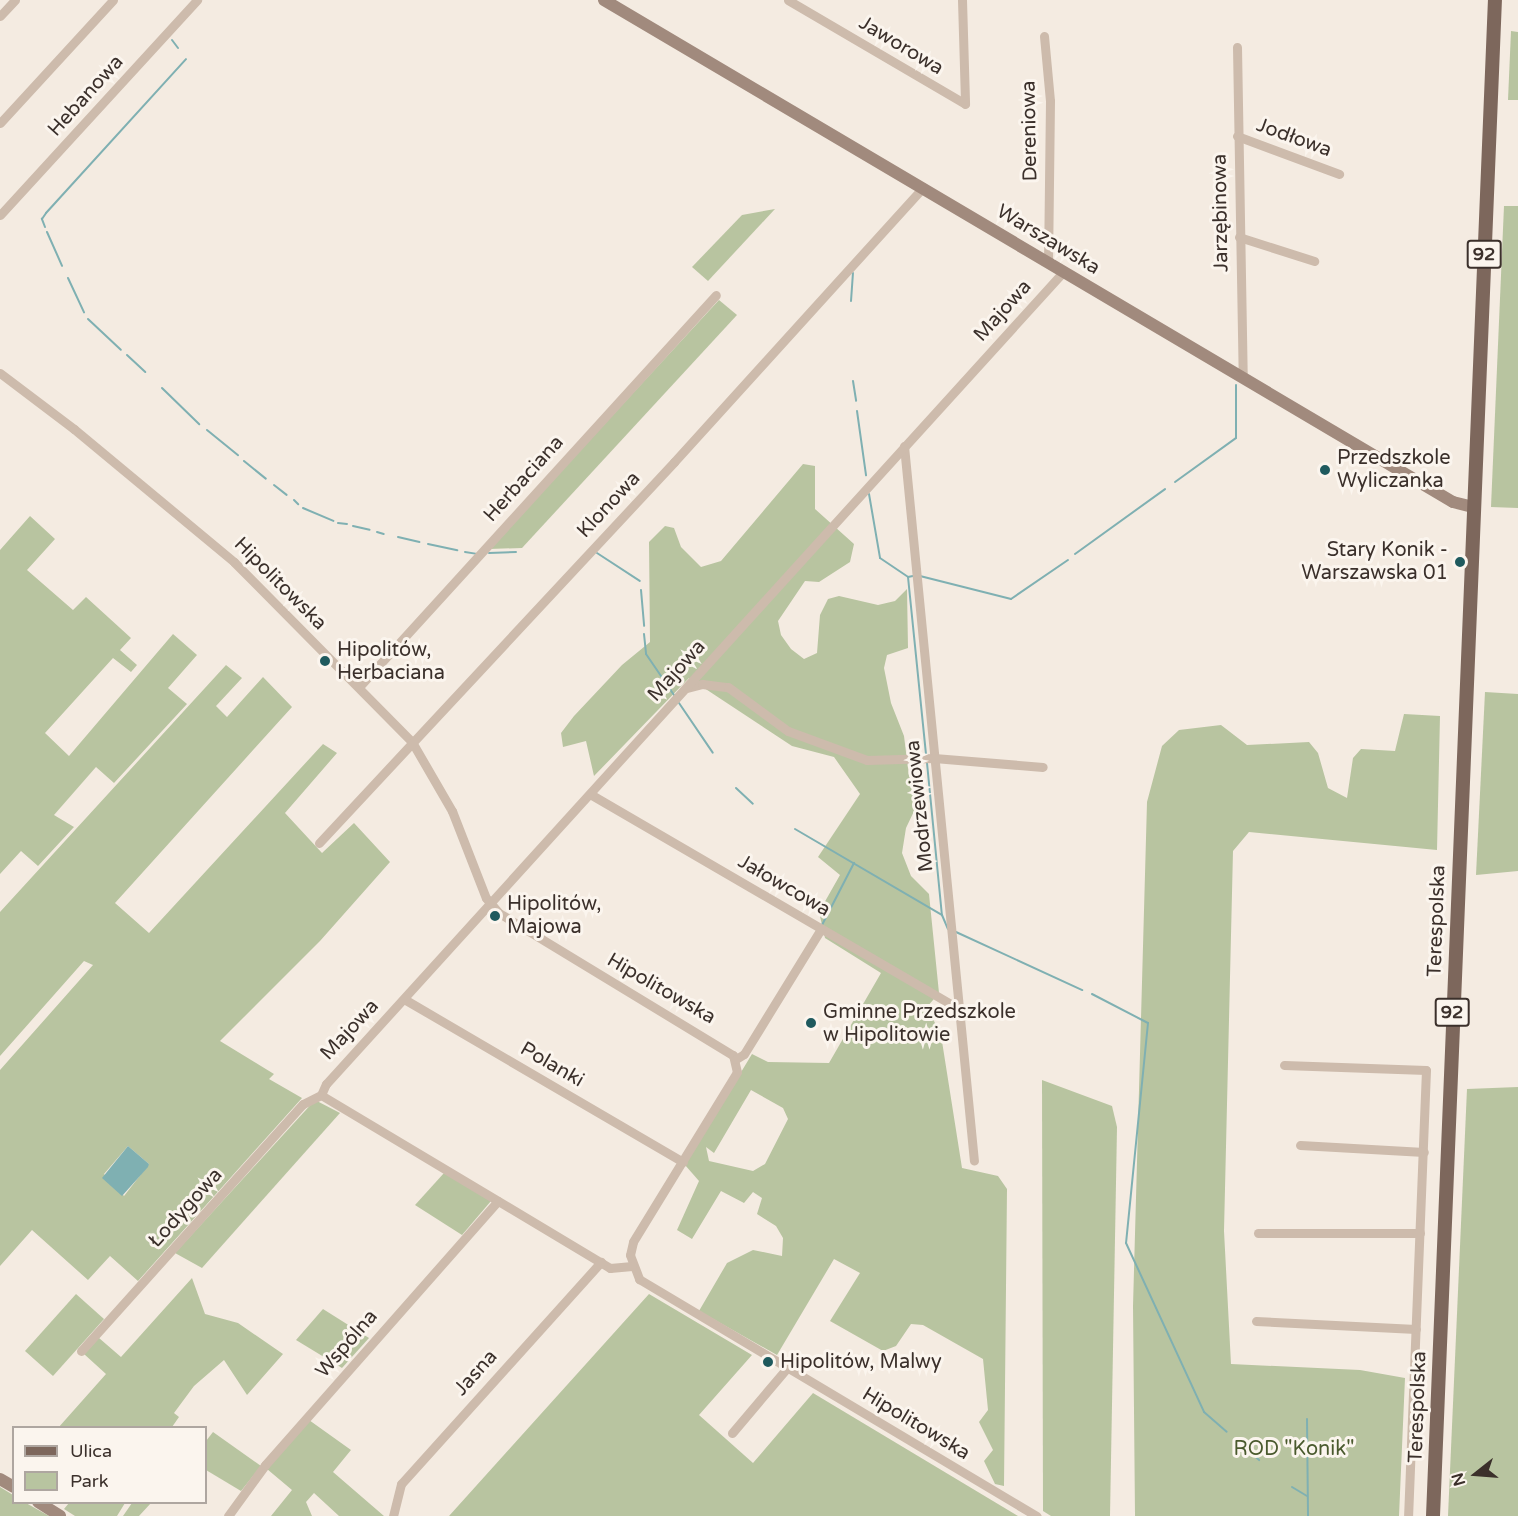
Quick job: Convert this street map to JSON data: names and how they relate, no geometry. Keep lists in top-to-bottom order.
{
  "streets": {
    "main road": ["92", "Terespolska"],
    "street": [
      "Jaworowa",
      "Hebanowa",
      "Dereniowa",
      "Jodłowa",
      "Jarzębinowa",
      "Warszawska",
      "Majowa",
      "Herbaciana",
      "Klonowa",
      "Hipolitowska",
      "Modrzewiowa",
      "Jałowcowa",
      "Polanki",
      "Łodygowa",
      "Wspólna",
      "Jasna"
    ]
  },
  "crossings": [
    ["Dereniowa", "Warszawska"],
    ["Jodłowa", "Jarzębinowa"],
    ["Jarzębinowa", "Warszawska"],
    ["Warszawska", "92"],
    ["Warszawska", "Majowa"],
    ["Warszawska", "Klonowa"],
    ["Warszawska", "Terespolska"],
    ["92", "Terespolska"],
    ["Majowa", "Hipolitowska"],
    ["Majowa", "Modrzewiowa"],
    ["Majowa", "Jałowcowa"],
    ["Majowa", "Polanki"],
    ["Majowa", "Łodygowa"],
    ["Herbaciana", "Hipolitowska"],
    ["Klonowa", "Hipolitowska"],
    ["Modrzewiowa", "Jałowcowa"]
  ],
  "parks": ["ROD \"Konik\""],
  "places": [
    "Przedszkole Wyliczanka",
    "Stary Konik - Warszawska 01",
    "Hipolitów, Herbaciana",
    "Hipolitów, Majowa",
    "Gminne Przedszkole w Hipolitowie",
    "Hipolitów, Malwy"
  ],
  "legend": ["Ulica", "Park"],
  "north": "left"
}
